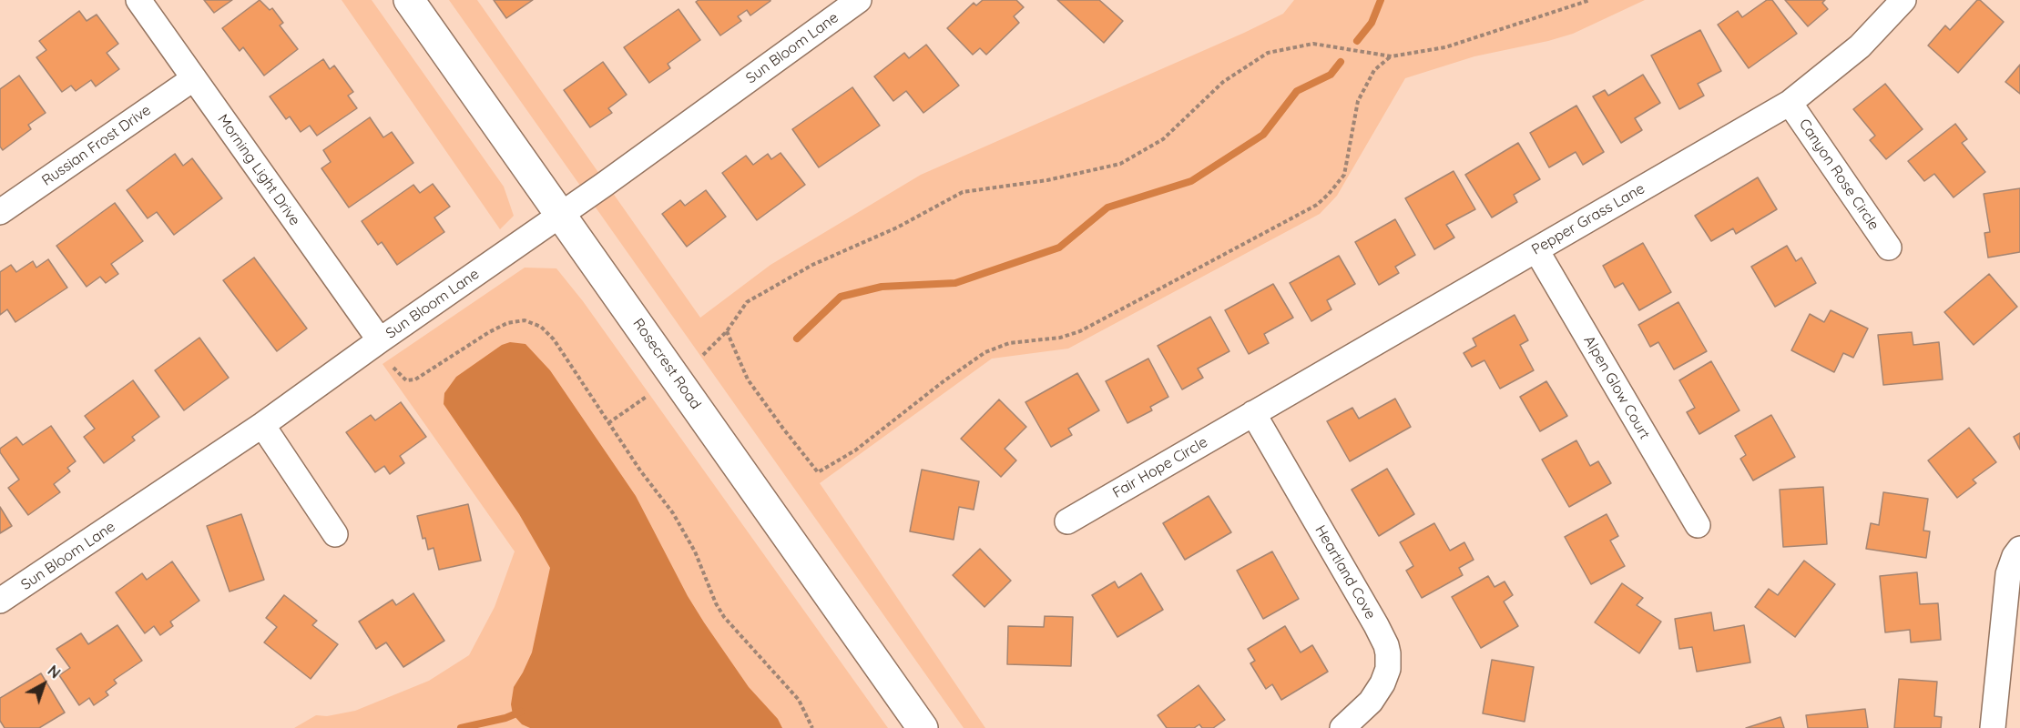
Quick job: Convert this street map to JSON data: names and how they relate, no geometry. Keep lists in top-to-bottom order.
{
  "streets": {
    "main road": ["Rosecrest Road"],
    "street": [
      "Sun Bloom Lane",
      "Russian Frost Drive",
      "Morning Light Drive",
      "Canyon Rose Circle",
      "Pepper Grass Lane",
      "Alpen Glow Court",
      "Fair Hope Circle",
      "Heartland Cove"
    ]
  },
  "crossings": [
    ["Sun Bloom Lane", "Morning Light Drive"],
    ["Sun Bloom Lane", "Rosecrest Road"],
    ["Russian Frost Drive", "Morning Light Drive"],
    ["Canyon Rose Circle", "Pepper Grass Lane"],
    ["Pepper Grass Lane", "Alpen Glow Court"],
    ["Pepper Grass Lane", "Fair Hope Circle"],
    ["Pepper Grass Lane", "Heartland Cove"],
    ["Fair Hope Circle", "Heartland Cove"]
  ],
  "north": "top right"
}
